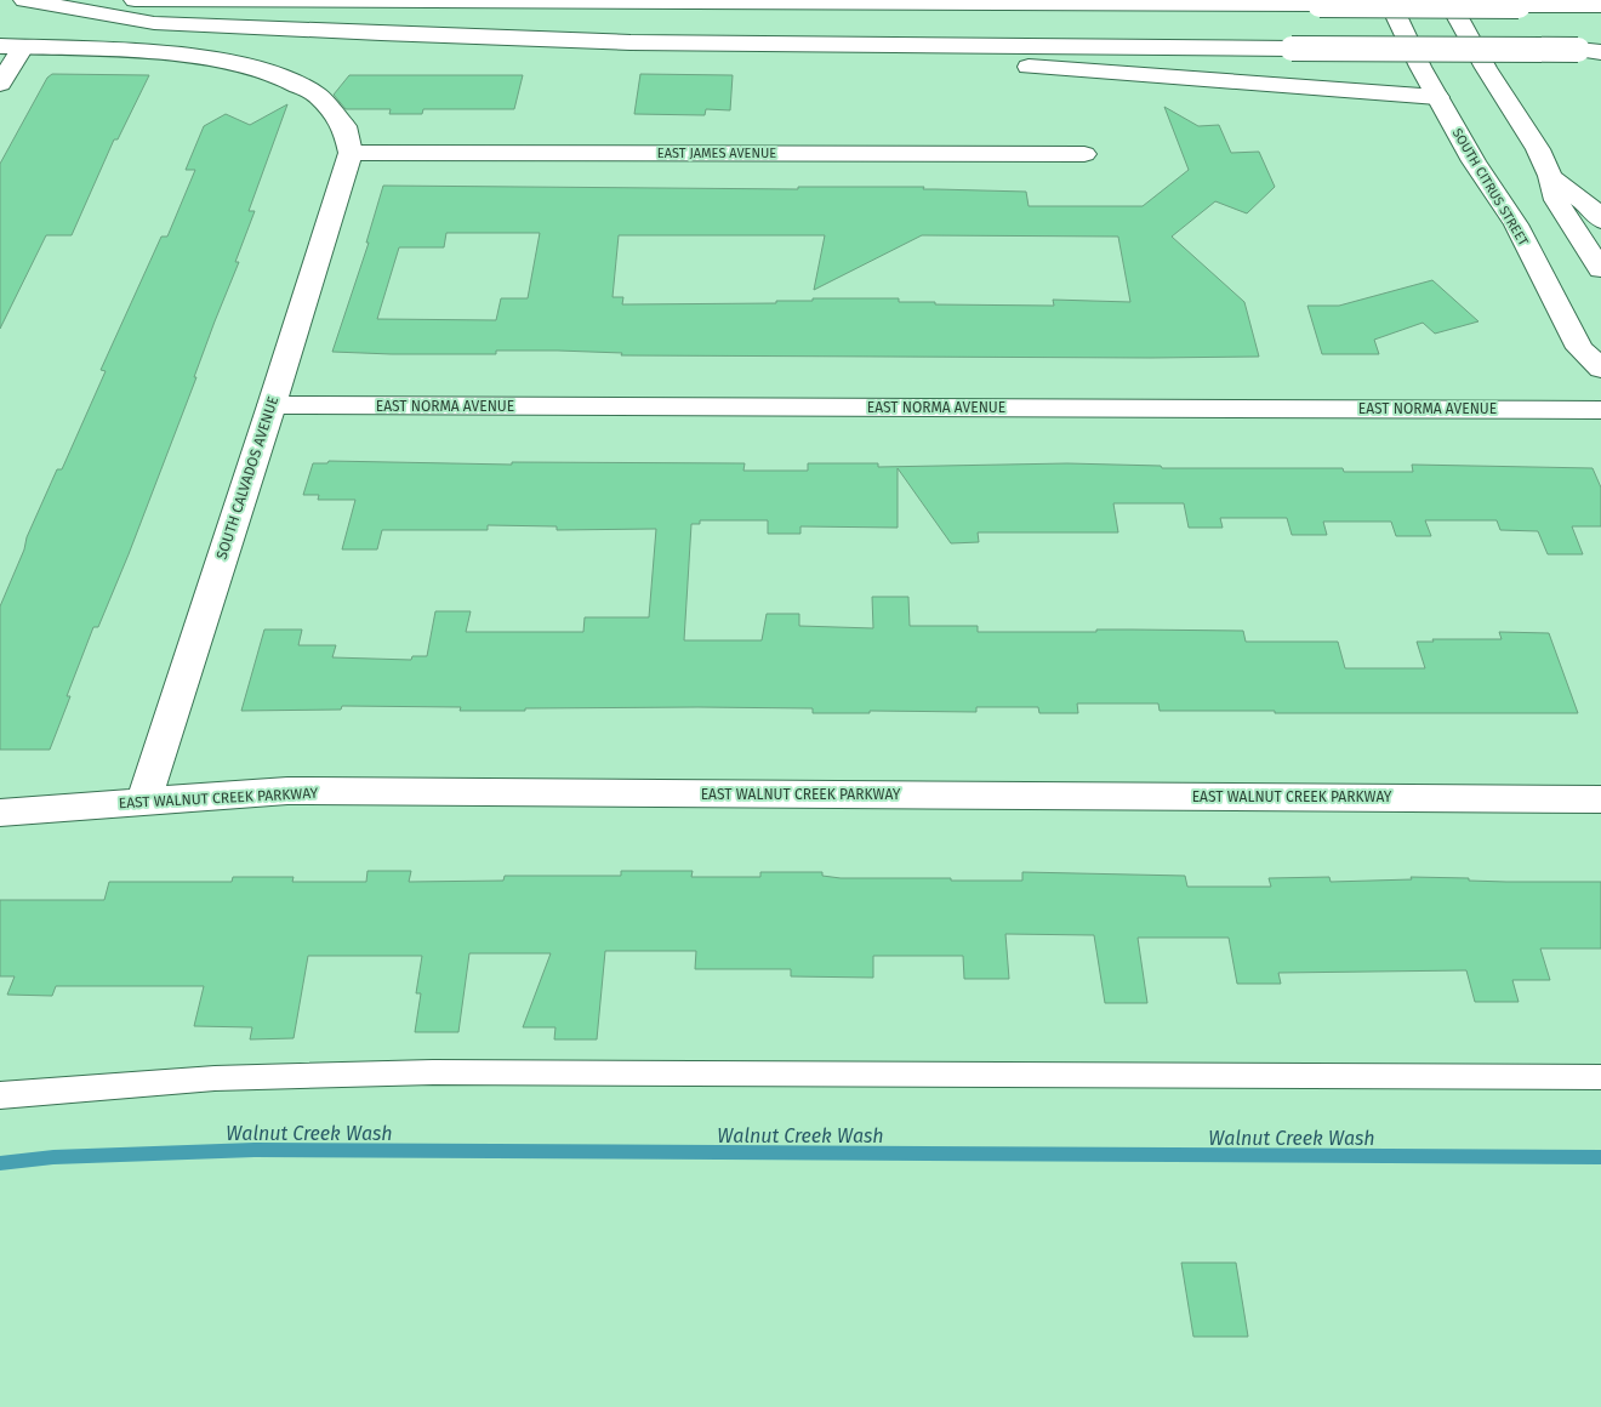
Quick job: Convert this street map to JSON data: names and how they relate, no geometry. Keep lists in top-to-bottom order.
{
  "streets": {
    "main road": [
      "EAST JAMES AVENUE",
      "SOUTH CITRUS STREET",
      "EAST NORMA AVENUE",
      "SOUTH CALVADOS AVENUE",
      "EAST WALNUT CREEK PARKWAY"
    ]
  },
  "crossings": [
    ["EAST JAMES AVENUE", "SOUTH CALVADOS AVENUE"],
    ["EAST NORMA AVENUE", "SOUTH CALVADOS AVENUE"],
    ["SOUTH CALVADOS AVENUE", "EAST WALNUT CREEK PARKWAY"]
  ],
  "water": ["Walnut Creek Wash"]
}
